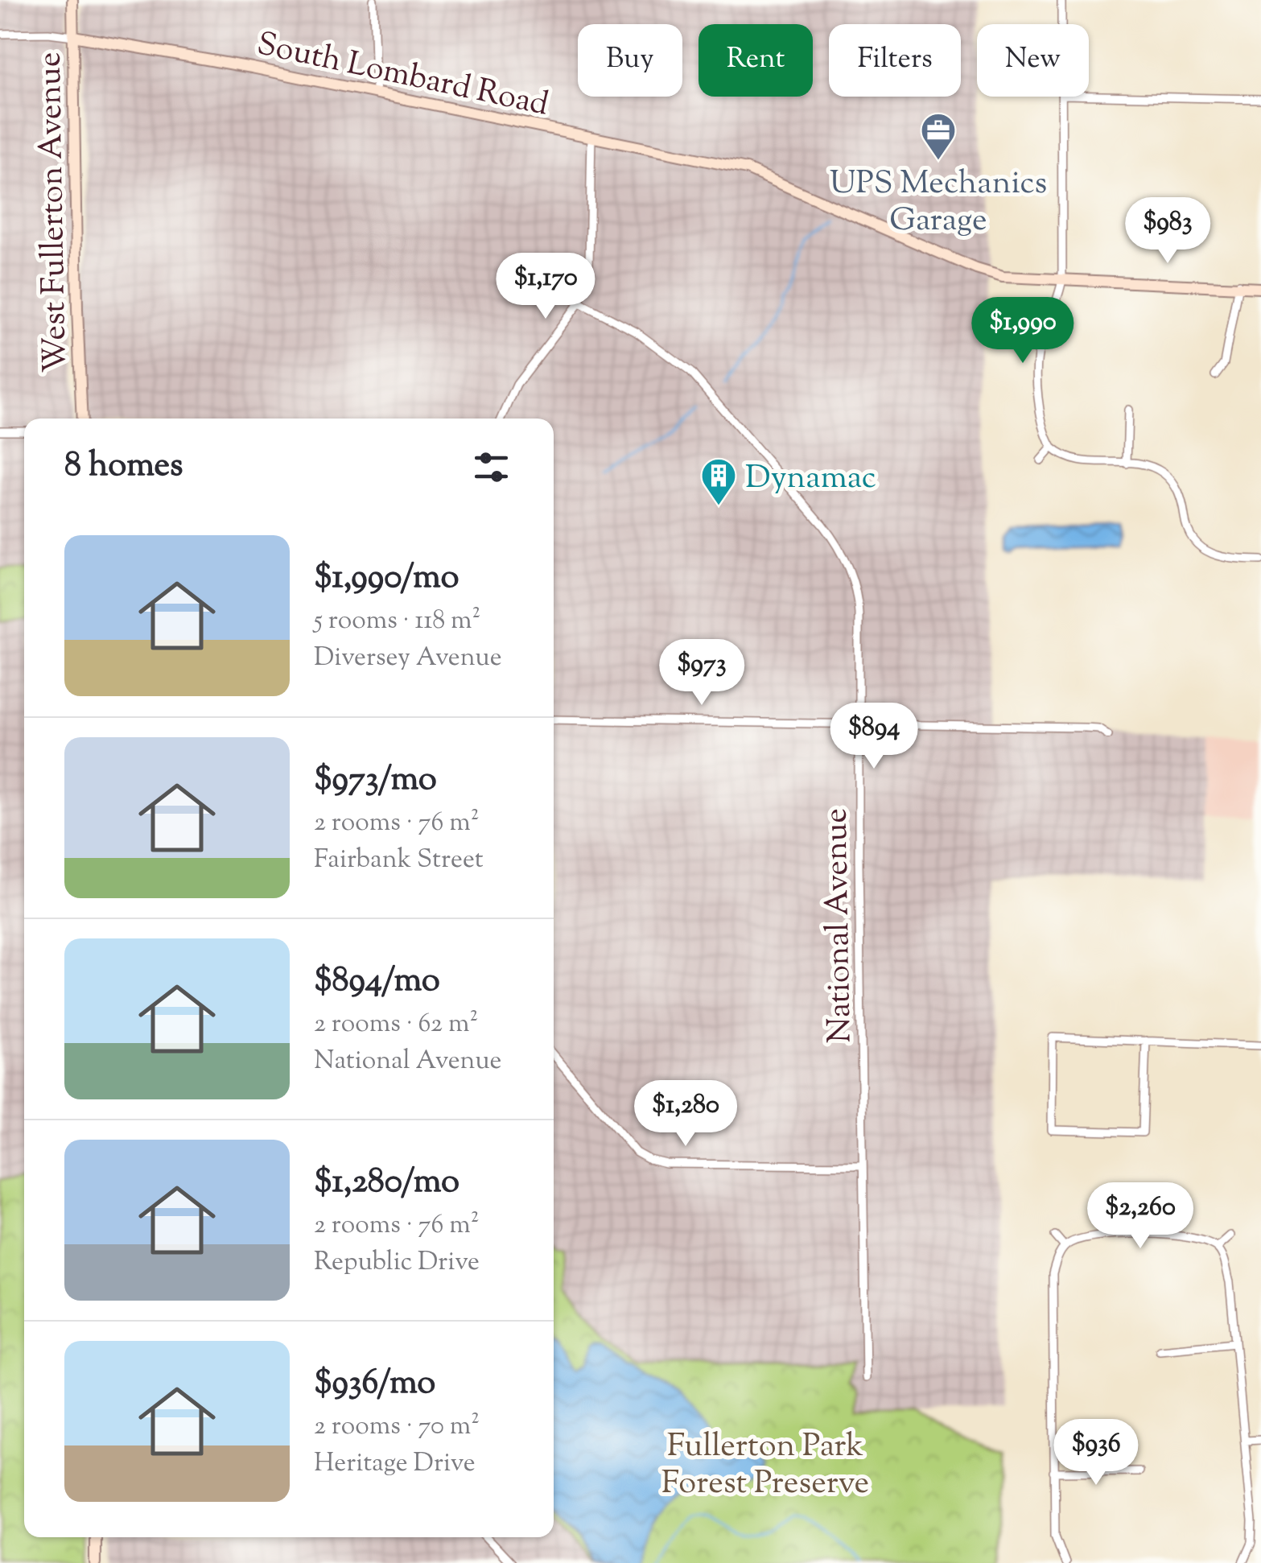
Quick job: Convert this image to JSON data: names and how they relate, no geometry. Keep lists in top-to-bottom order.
{
  "streets": {
    "street": ["South Lombard Road", "West Fullerton Avenue", "National Avenue"]
  },
  "crossings": [
    ["South Lombard Road", "West Fullerton Avenue"]
  ],
  "parks": ["Fullerton Park Forest Preserve"],
  "places": {
    "office": ["UPS Mechanics Garage"],
    "building": ["Dynamac"]
  },
  "page": {
    "chip": [
      "Buy",
      "Rent",
      "Filters",
      "New"
    ],
    "price": [
      "$983",
      "$1,170",
      "$1,990",
      "$973",
      "$894",
      "$1,280",
      "$2,260",
      "$936"
    ],
    "heading": "8 homes",
    "list": [
      {
        "name": "$1,990/mo",
        "note": "5 rooms · 118 m² · Diversey Avenue"
      },
      {
        "name": "$973/mo",
        "note": "2 rooms · 76 m² · Fairbank Street"
      },
      {
        "name": "$894/mo",
        "note": "2 rooms · 62 m² · National Avenue"
      },
      {
        "name": "$1,280/mo",
        "note": "2 rooms · 76 m² · Republic Drive"
      },
      {
        "name": "$936/mo",
        "note": "2 rooms · 70 m² · Heritage Drive"
      }
    ]
  }
}
